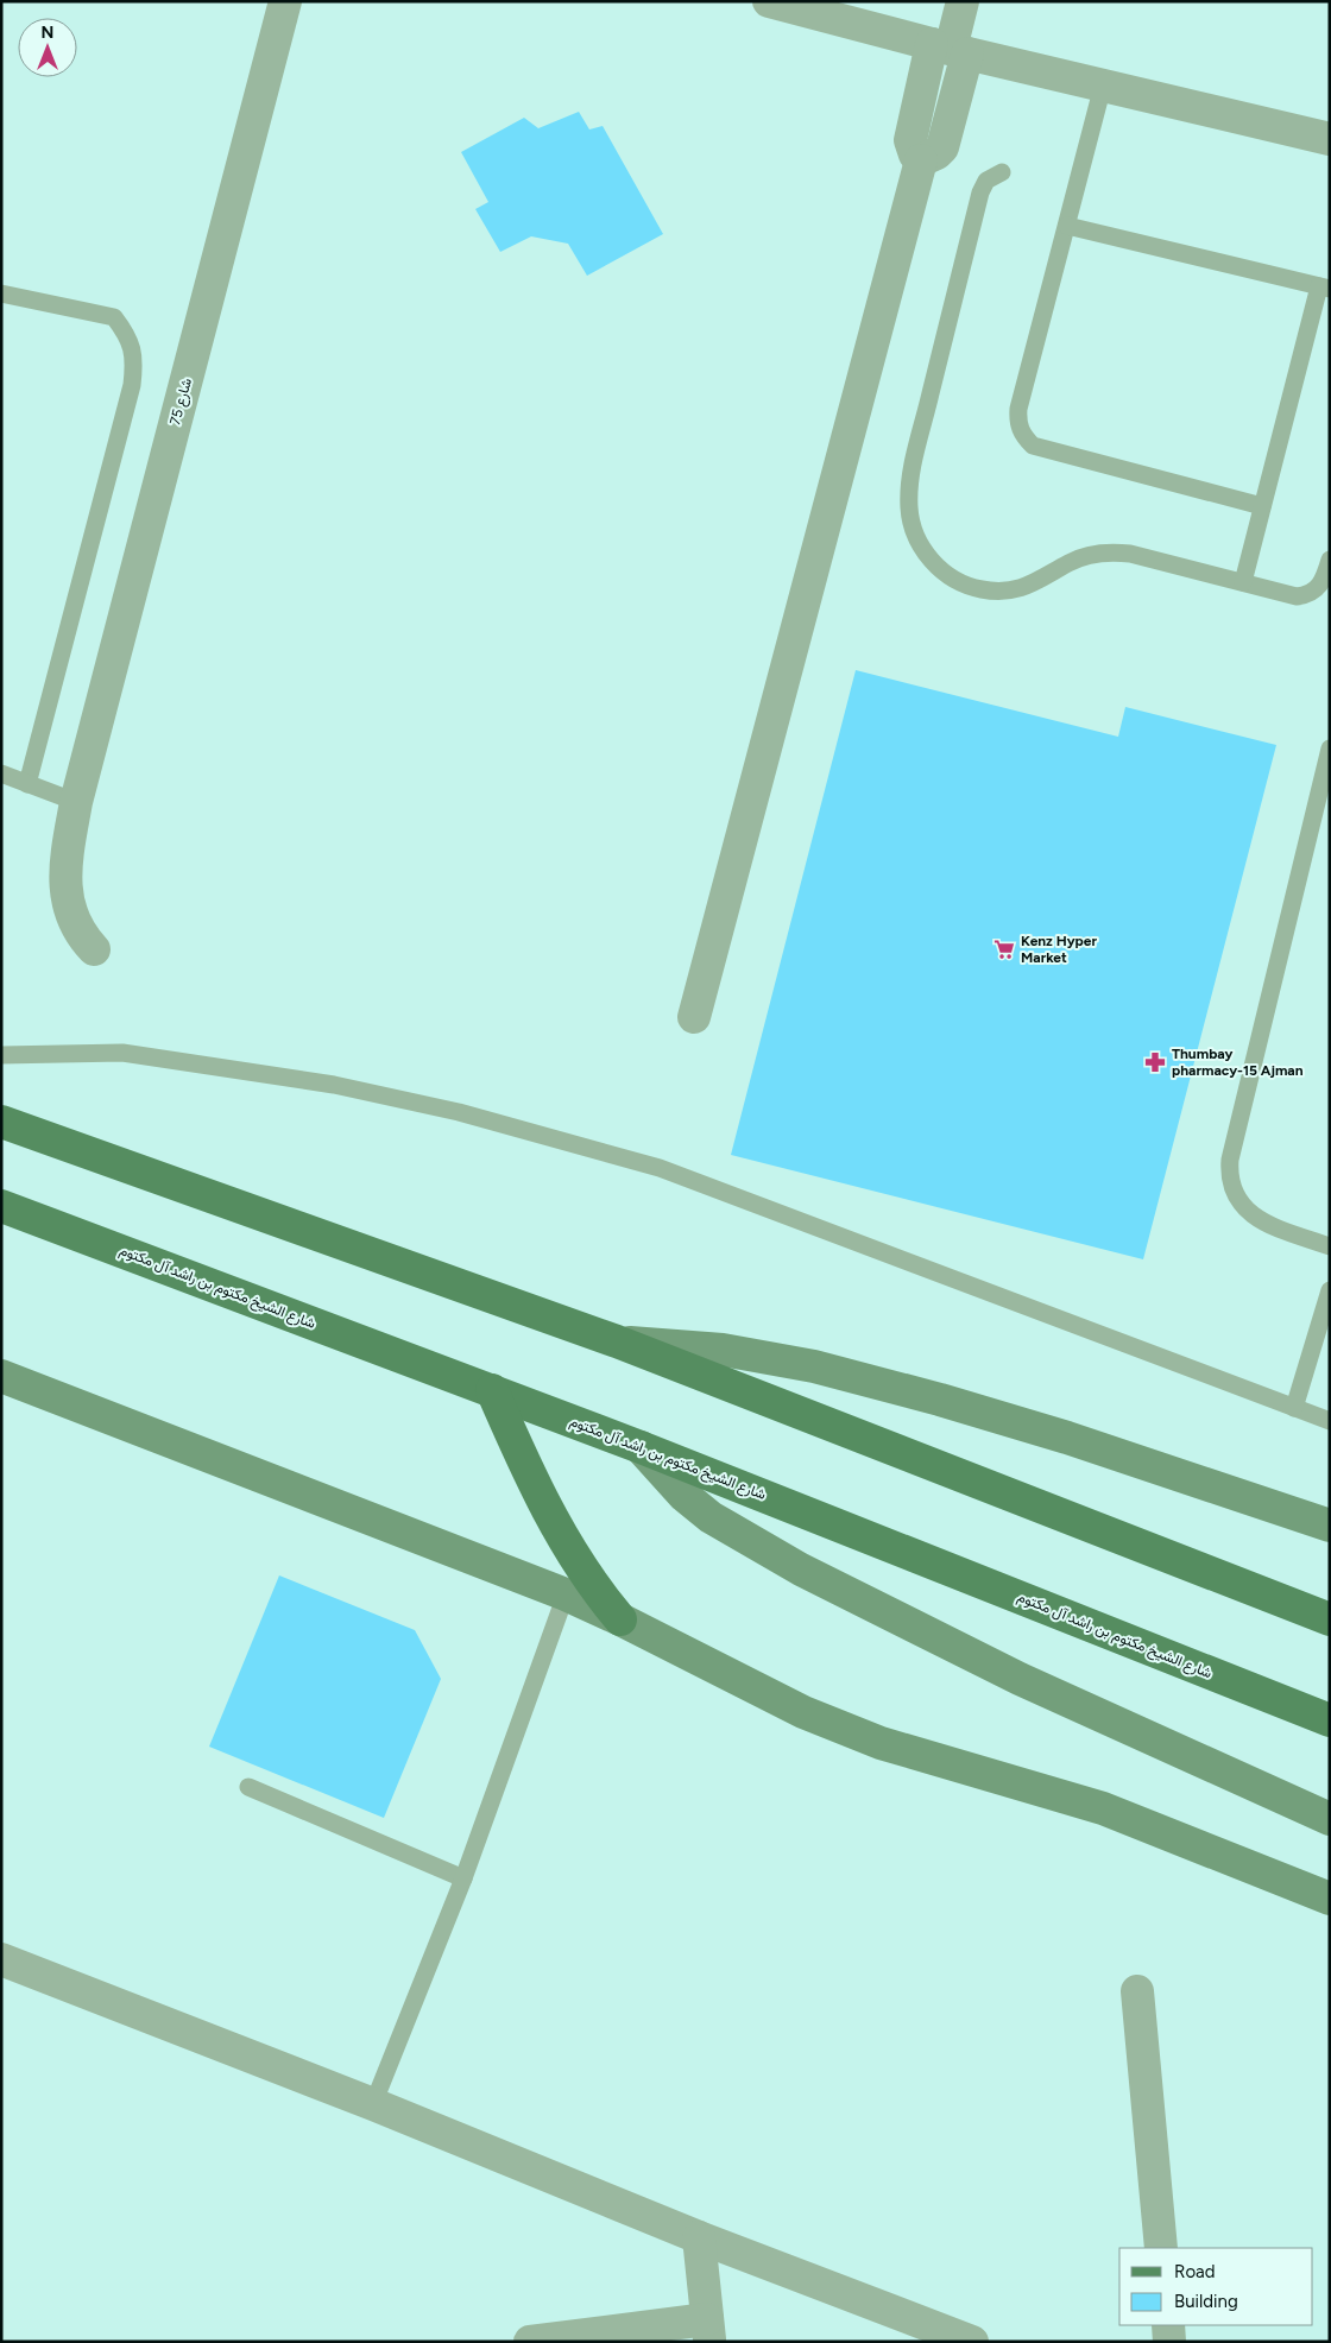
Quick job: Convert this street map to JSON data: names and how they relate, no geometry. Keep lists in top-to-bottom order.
{
  "streets": {
    "main road": ["شارع الشيخ مكتوم بن راشد آل مكتوم"],
    "street": ["شارع 75"]
  },
  "places": {
    "supermarket": ["Kenz Hyper Market"],
    "pharmacy": ["Thumbay pharmacy-15 Ajman"]
  },
  "legend": ["Road", "Building"],
  "north": "top"
}
